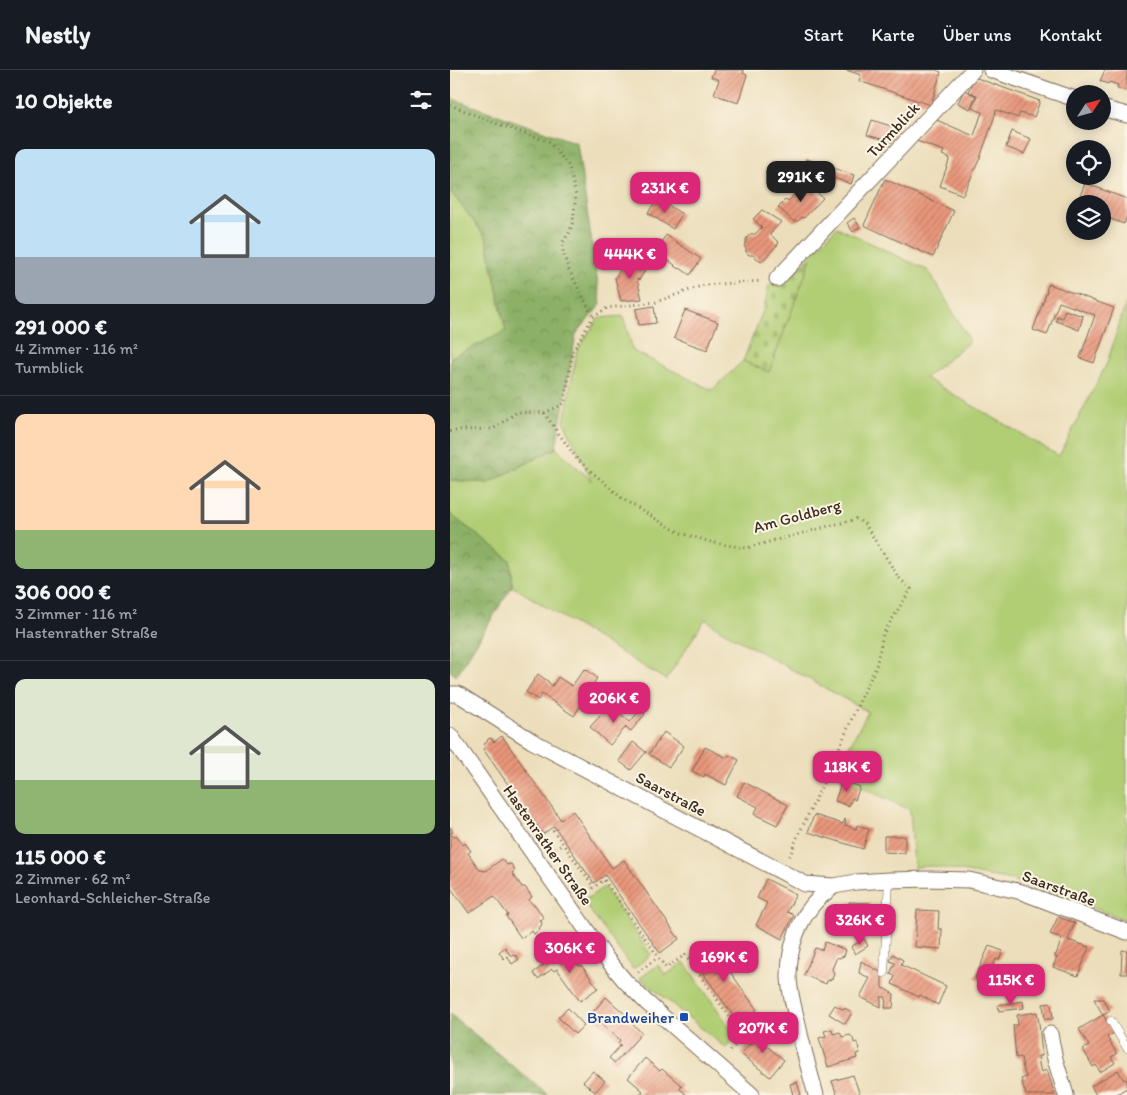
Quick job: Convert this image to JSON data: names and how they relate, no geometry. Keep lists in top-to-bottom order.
{
  "streets": {
    "street": ["Turmblick", "Saarstraße", "Hastenrather Straße"],
    "path": ["Am Goldberg"]
  },
  "crossings": [
    ["Am Goldberg", "Saarstraße"]
  ],
  "places": {
    "transit": ["Brandweiher"]
  },
  "north": "top right",
  "page": {
    "header": "Nestly",
    "nav": [
      "Start",
      "Karte",
      "Über uns",
      "Kontakt"
    ],
    "heading": "10 Objekte",
    "list": [
      {
        "name": "291 000 €",
        "note": "4 Zimmer · 116 m² · Turmblick"
      },
      {
        "name": "306 000 €",
        "note": "3 Zimmer · 116 m² · Hastenrather Straße"
      },
      {
        "name": "115 000 €",
        "note": "2 Zimmer · 62 m² · Leonhard-Schleicher-Straße"
      }
    ],
    "price": [
      "291K €",
      "231K €",
      "444K €",
      "206K €",
      "118K €",
      "326K €",
      "306K €",
      "169K €",
      "115K €",
      "207K €"
    ]
  }
}
